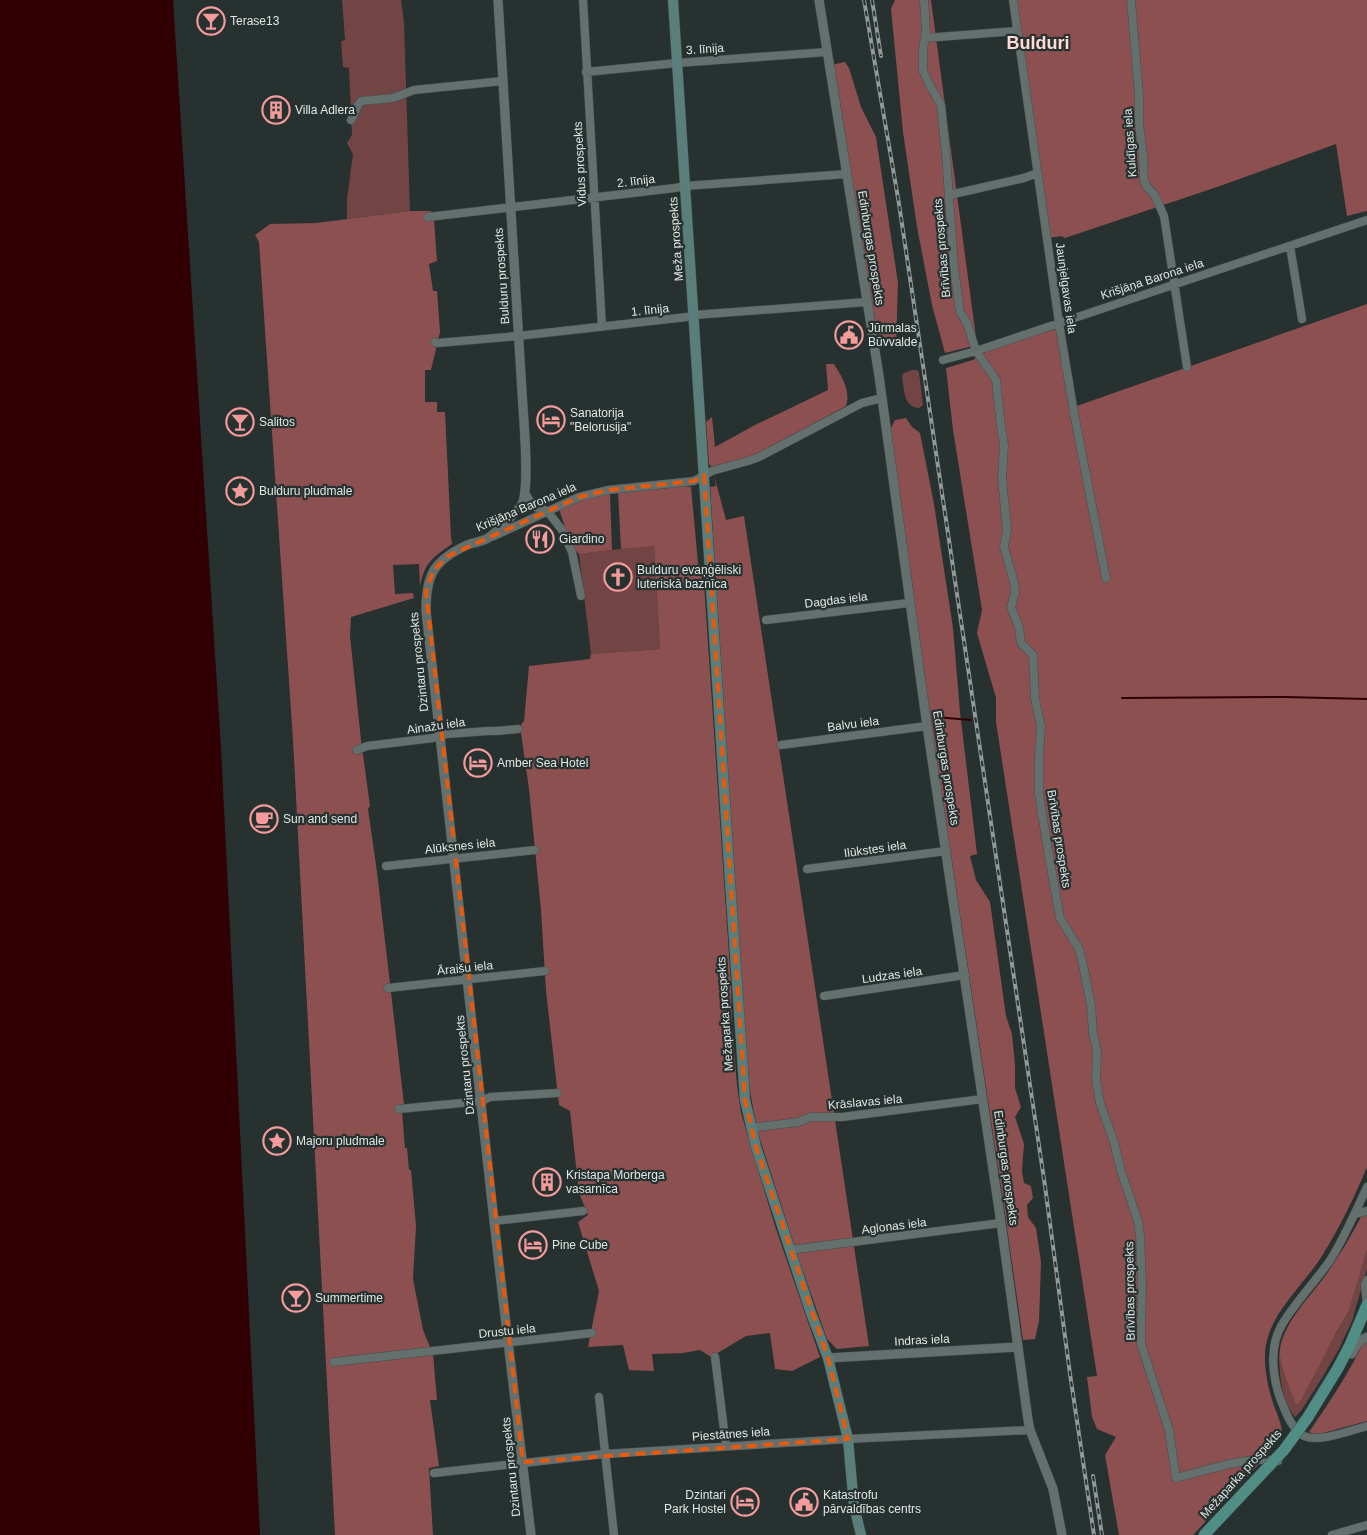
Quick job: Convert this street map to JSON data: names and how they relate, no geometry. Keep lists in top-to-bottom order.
{
  "streets": {
    "main road": ["Meža prospekts", "Mežaparka prospekts"],
    "street": [
      "3. līnija",
      "Kuldīgas iela",
      "Vidus prospekts",
      "2. līnija",
      "Edinburgas prospekts",
      "Brīvības prospekts",
      "Bulduru prospekts",
      "Krišjāņa Barona iela",
      "Jaunjelgavas iela",
      "1. līnija",
      "Dagdas iela",
      "Dzintaru prospekts",
      "Balvu iela",
      "Ainažu iela",
      "Alūksnes iela",
      "Ilūkstes iela",
      "Āraišu iela",
      "Ludzas iela",
      "Krāslavas iela",
      "Aglonas iela",
      "Drustu iela",
      "Indras iela",
      "Piestātnes iela"
    ]
  },
  "crossings": [
    ["3. līnija", "Vidus prospekts"],
    ["3. līnija", "Meža prospekts"],
    ["3. līnija", "Edinburgas prospekts"],
    ["Kuldīgas iela", "Krišjāņa Barona iela"],
    ["Vidus prospekts", "2. līnija"],
    ["Vidus prospekts", "1. līnija"],
    ["2. līnija", "Meža prospekts"],
    ["2. līnija", "Edinburgas prospekts"],
    ["2. līnija", "Bulduru prospekts"],
    ["Meža prospekts", "Krišjāņa Barona iela"],
    ["Meža prospekts", "1. līnija"],
    ["Meža prospekts", "Mežaparka prospekts"],
    ["Edinburgas prospekts", "Krišjāņa Barona iela"],
    ["Edinburgas prospekts", "1. līnija"],
    ["Edinburgas prospekts", "Dagdas iela"],
    ["Edinburgas prospekts", "Balvu iela"],
    ["Edinburgas prospekts", "Ilūkstes iela"],
    ["Edinburgas prospekts", "Ludzas iela"],
    ["Edinburgas prospekts", "Krāslavas iela"],
    ["Edinburgas prospekts", "Aglonas iela"],
    ["Edinburgas prospekts", "Indras iela"],
    ["Edinburgas prospekts", "Piestātnes iela"],
    ["Brīvības prospekts", "Krišjāņa Barona iela"],
    ["Brīvības prospekts", "Mežaparka prospekts"],
    ["Bulduru prospekts", "1. līnija"],
    ["Krišjāņa Barona iela", "Jaunjelgavas iela"],
    ["Krišjāņa Barona iela", "Dzintaru prospekts"],
    ["Krišjāņa Barona iela", "Mežaparka prospekts"],
    ["Dzintaru prospekts", "Ainažu iela"],
    ["Dzintaru prospekts", "Alūksnes iela"],
    ["Dzintaru prospekts", "Āraišu iela"],
    ["Dzintaru prospekts", "Drustu iela"],
    ["Dzintaru prospekts", "Piestātnes iela"],
    ["Mežaparka prospekts", "Krāslavas iela"],
    ["Mežaparka prospekts", "Aglonas iela"],
    ["Mežaparka prospekts", "Indras iela"],
    ["Mežaparka prospekts", "Piestātnes iela"]
  ],
  "districts": ["Bulduri"],
  "places": {
    "bar": ["Terase13", "Salitos", "Summertime"],
    "building": ["Villa Adlera", "Kristapa Morberga vasarnīca"],
    "public building": ["Jūrmalas Būvvalde", "Katastrofu pārvaldības centrs"],
    "hotel": [
      "Sanatorija \"Belorusija\"",
      "Amber Sea Hotel",
      "Pine Cube",
      "Dzintari Park Hostel"
    ],
    "place": ["Bulduru pludmale", "Majoru pludmale"],
    "restaurant": ["Giardino"],
    "church": ["Bulduru evaņģēliski luteriskā baznīca"],
    "cafe": ["Sun and send"]
  }
}
